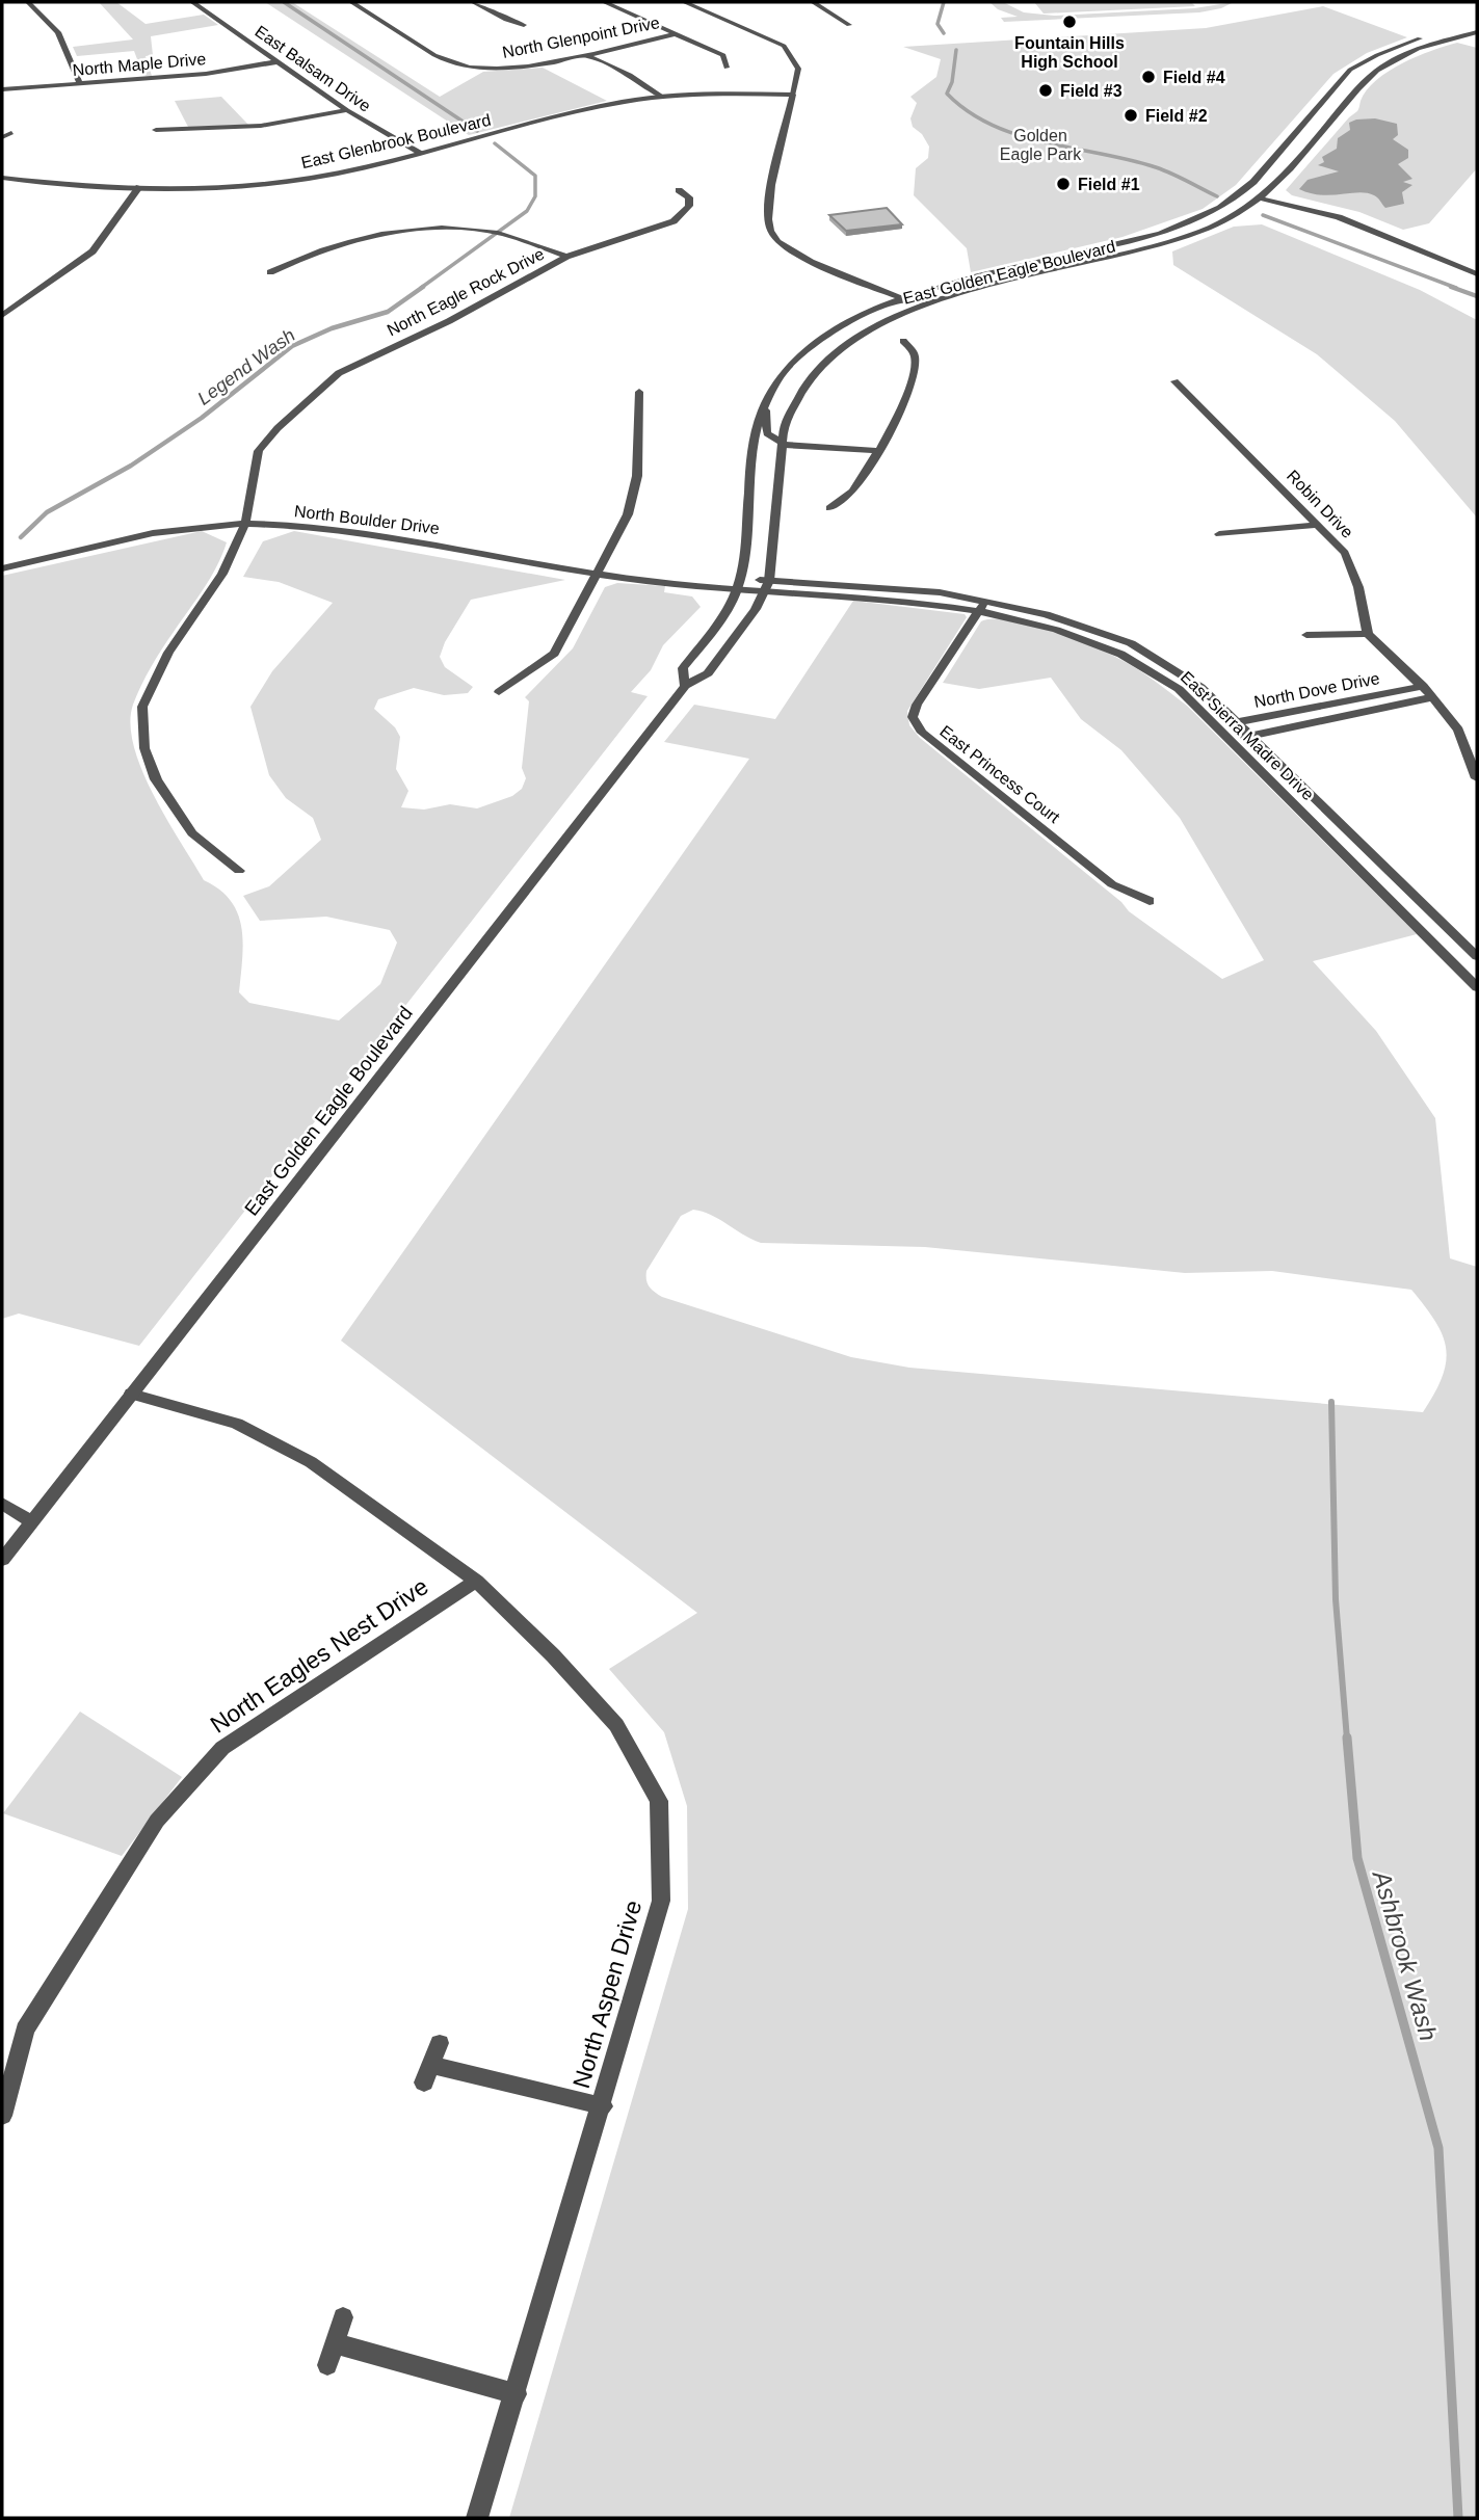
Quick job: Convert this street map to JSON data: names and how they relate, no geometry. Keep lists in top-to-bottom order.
{
  "streets": {
    "street": [
      "North Glenpoint Drive",
      "North Maple Drive",
      "East Balsam Drive",
      "East Glenbrook Boulevard",
      "East Golden Eagle Boulevard",
      "North Eagle Rock Drive",
      "Robin Drive",
      "North Boulder Drive",
      "North Dove Drive",
      "East Sierra Madre Drive",
      "East Princess Court",
      "North Eagles Nest Drive",
      "North Aspen Drive"
    ]
  },
  "crossings": [
    ["North Maple Drive", "East Balsam Drive"],
    ["East Balsam Drive", "East Glenbrook Boulevard"],
    ["East Golden Eagle Boulevard", "North Boulder Drive"],
    ["East Golden Eagle Boulevard", "East Sierra Madre Drive"],
    ["East Golden Eagle Boulevard", "North Aspen Drive"],
    ["North Eagle Rock Drive", "North Boulder Drive"],
    ["North Boulder Drive", "East Sierra Madre Drive"],
    ["North Dove Drive", "East Sierra Madre Drive"],
    ["East Sierra Madre Drive", "East Princess Court"],
    ["North Eagles Nest Drive", "North Aspen Drive"]
  ],
  "water": ["Legend Wash", "Ashbrook Wash"],
  "parks": ["Golden Eagle Park"],
  "places": [
    "Fountain Hills High School",
    "Field #4",
    "Field #3",
    "Field #2",
    "Field #1"
  ]
}
